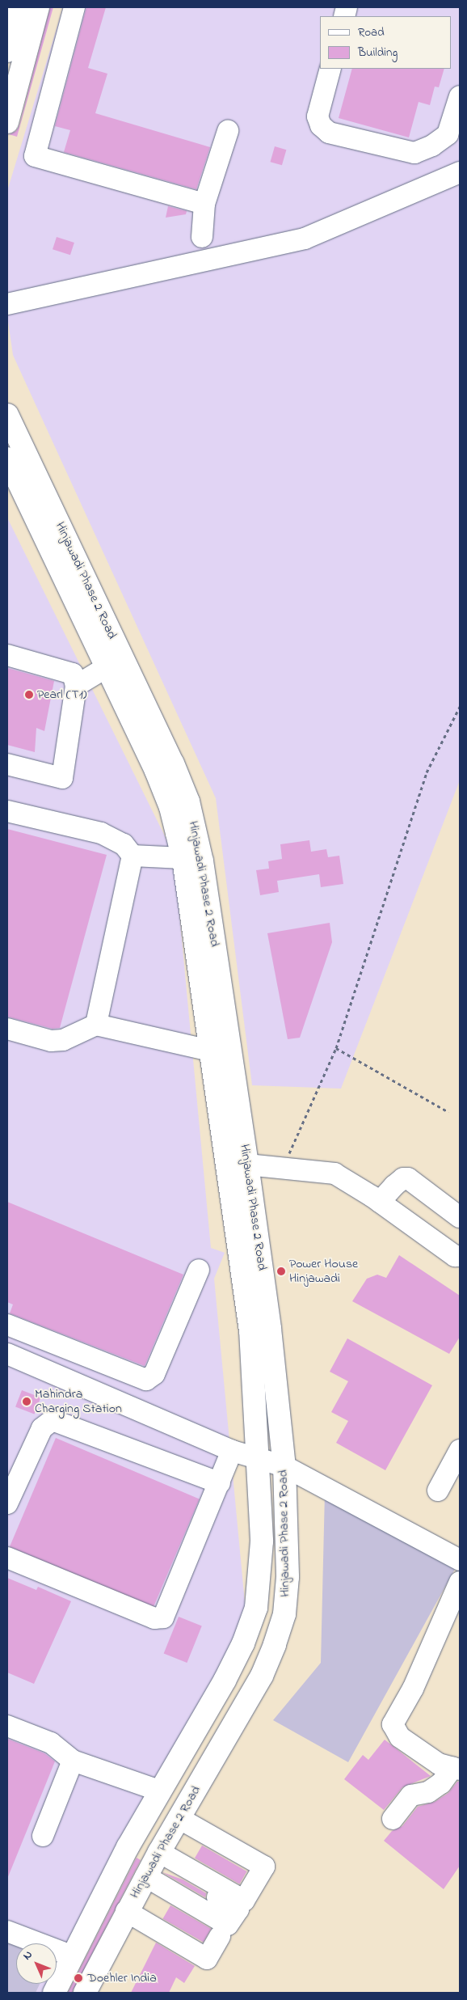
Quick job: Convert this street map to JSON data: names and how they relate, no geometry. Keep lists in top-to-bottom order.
{
  "streets": {
    "main road": ["Hinjawadi Phase 2 Road"]
  },
  "places": [
    "Pearl (T1)",
    "Power House Hinjawadi",
    "Mahindra Charging Station",
    "Doehler India"
  ],
  "legend": ["Road", "Building"],
  "north": "top left"
}
